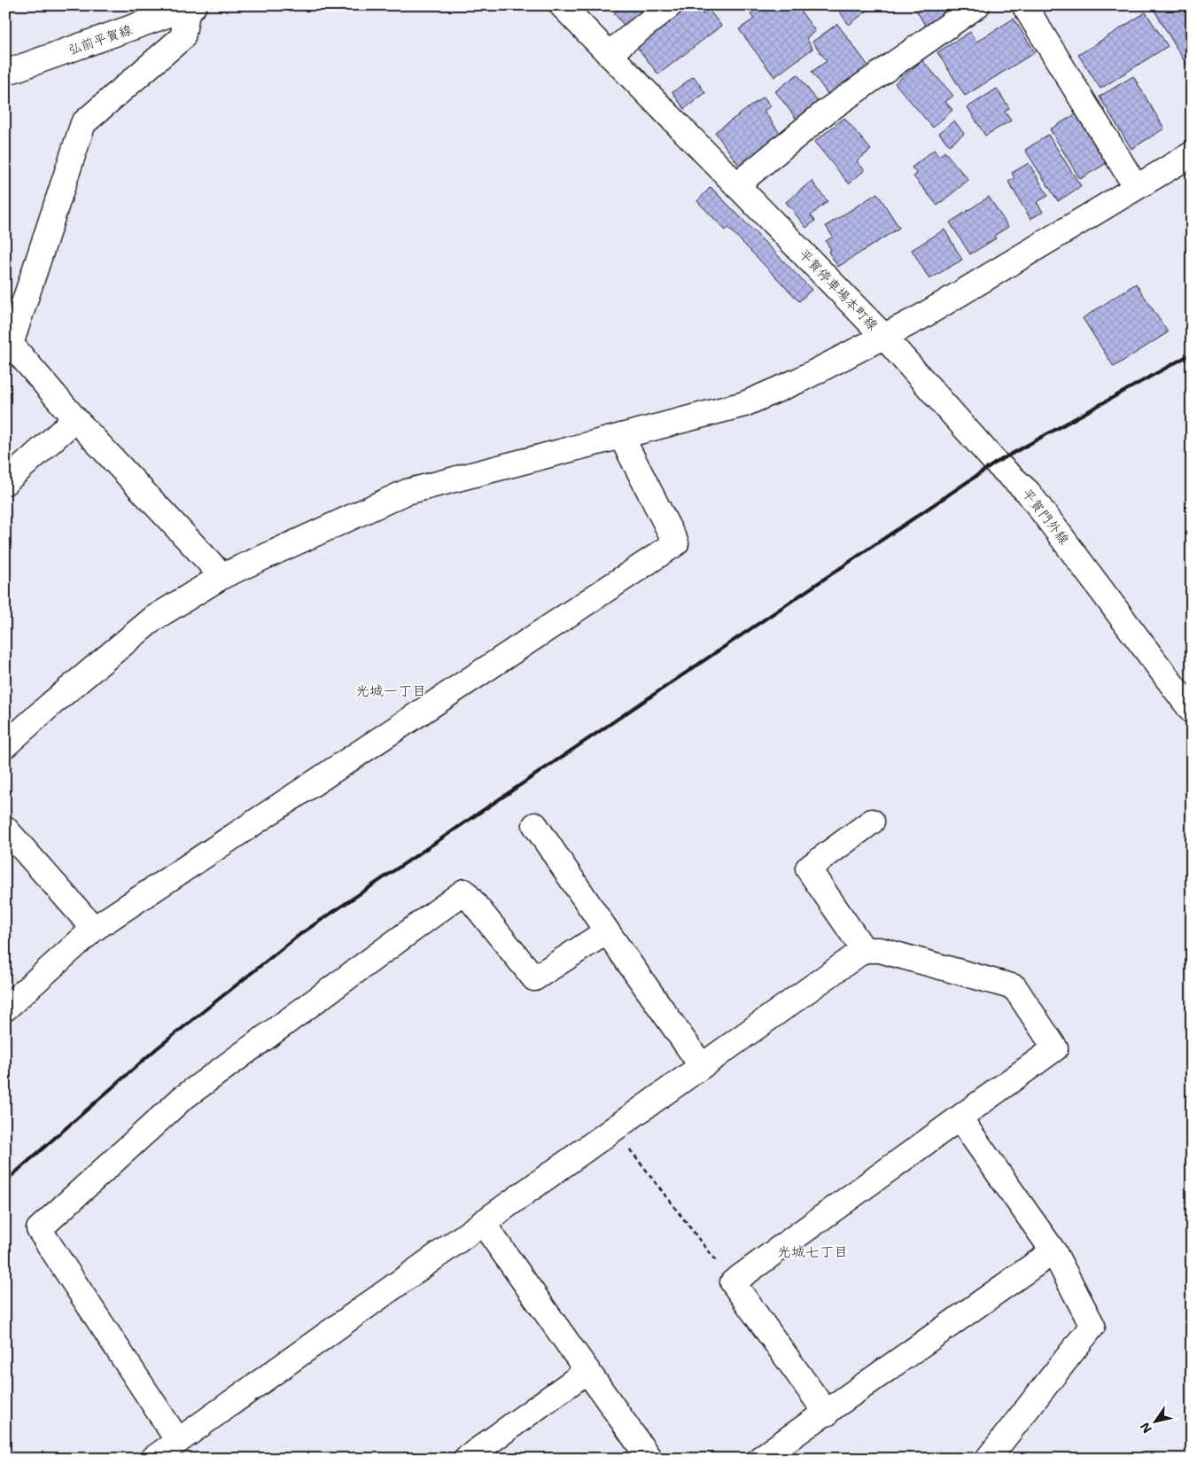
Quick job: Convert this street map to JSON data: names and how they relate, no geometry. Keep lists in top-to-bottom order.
{
  "streets": {
    "street": ["弘前平賀線", "平賀停車場本町線", "平賀門外線"]
  },
  "crossings": [
    ["平賀停車場本町線", "平賀門外線"]
  ],
  "districts": ["光城一丁目", "光城七丁目"],
  "north": "bottom left"
}
